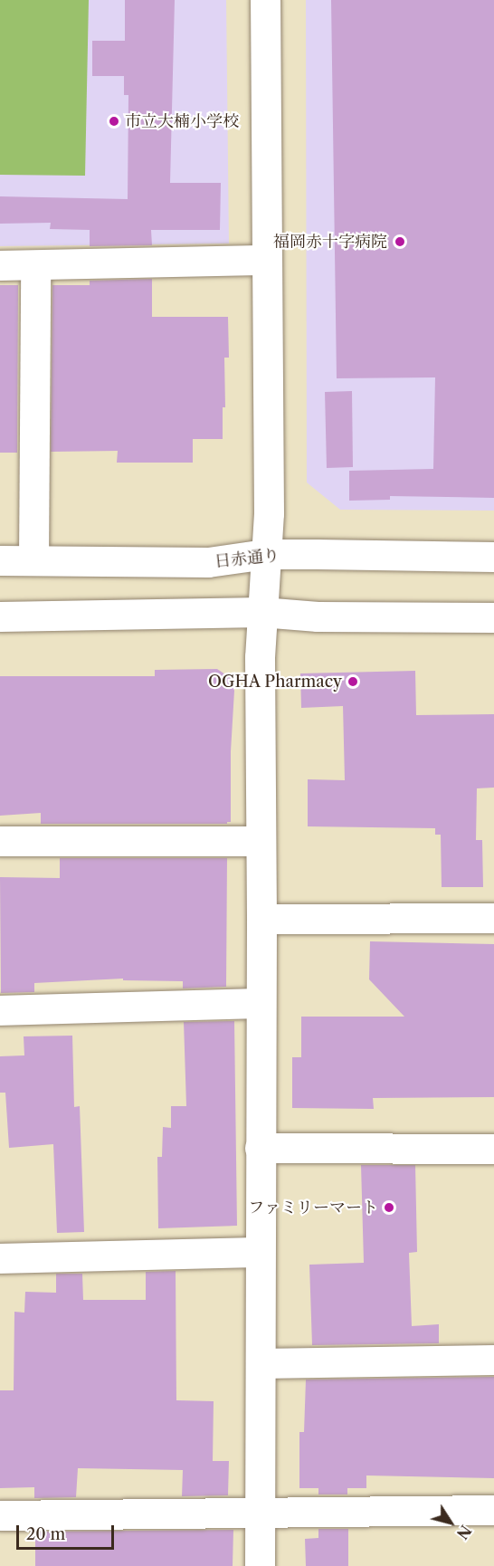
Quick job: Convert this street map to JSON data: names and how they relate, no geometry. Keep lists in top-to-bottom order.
{
  "streets": {
    "street": ["日赤通り"]
  },
  "places": [
    "市立大楠小学校",
    "福岡赤十字病院",
    "OGHA Pharmacy",
    "ファミリーマート"
  ],
  "scale_bar": "20 m",
  "north": "bottom right"
}
